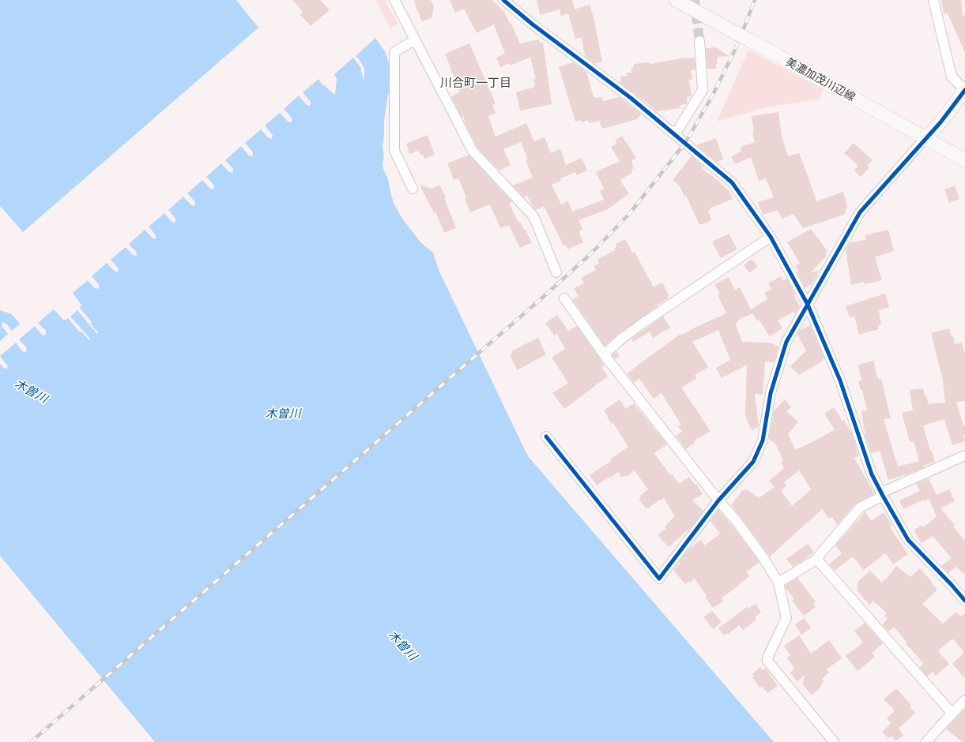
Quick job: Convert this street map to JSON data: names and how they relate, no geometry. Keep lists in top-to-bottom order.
{
  "streets": {
    "main road": ["美濃加茂川辺線"]
  },
  "districts": ["川合町一丁目"],
  "water": ["木曽川"]
}
